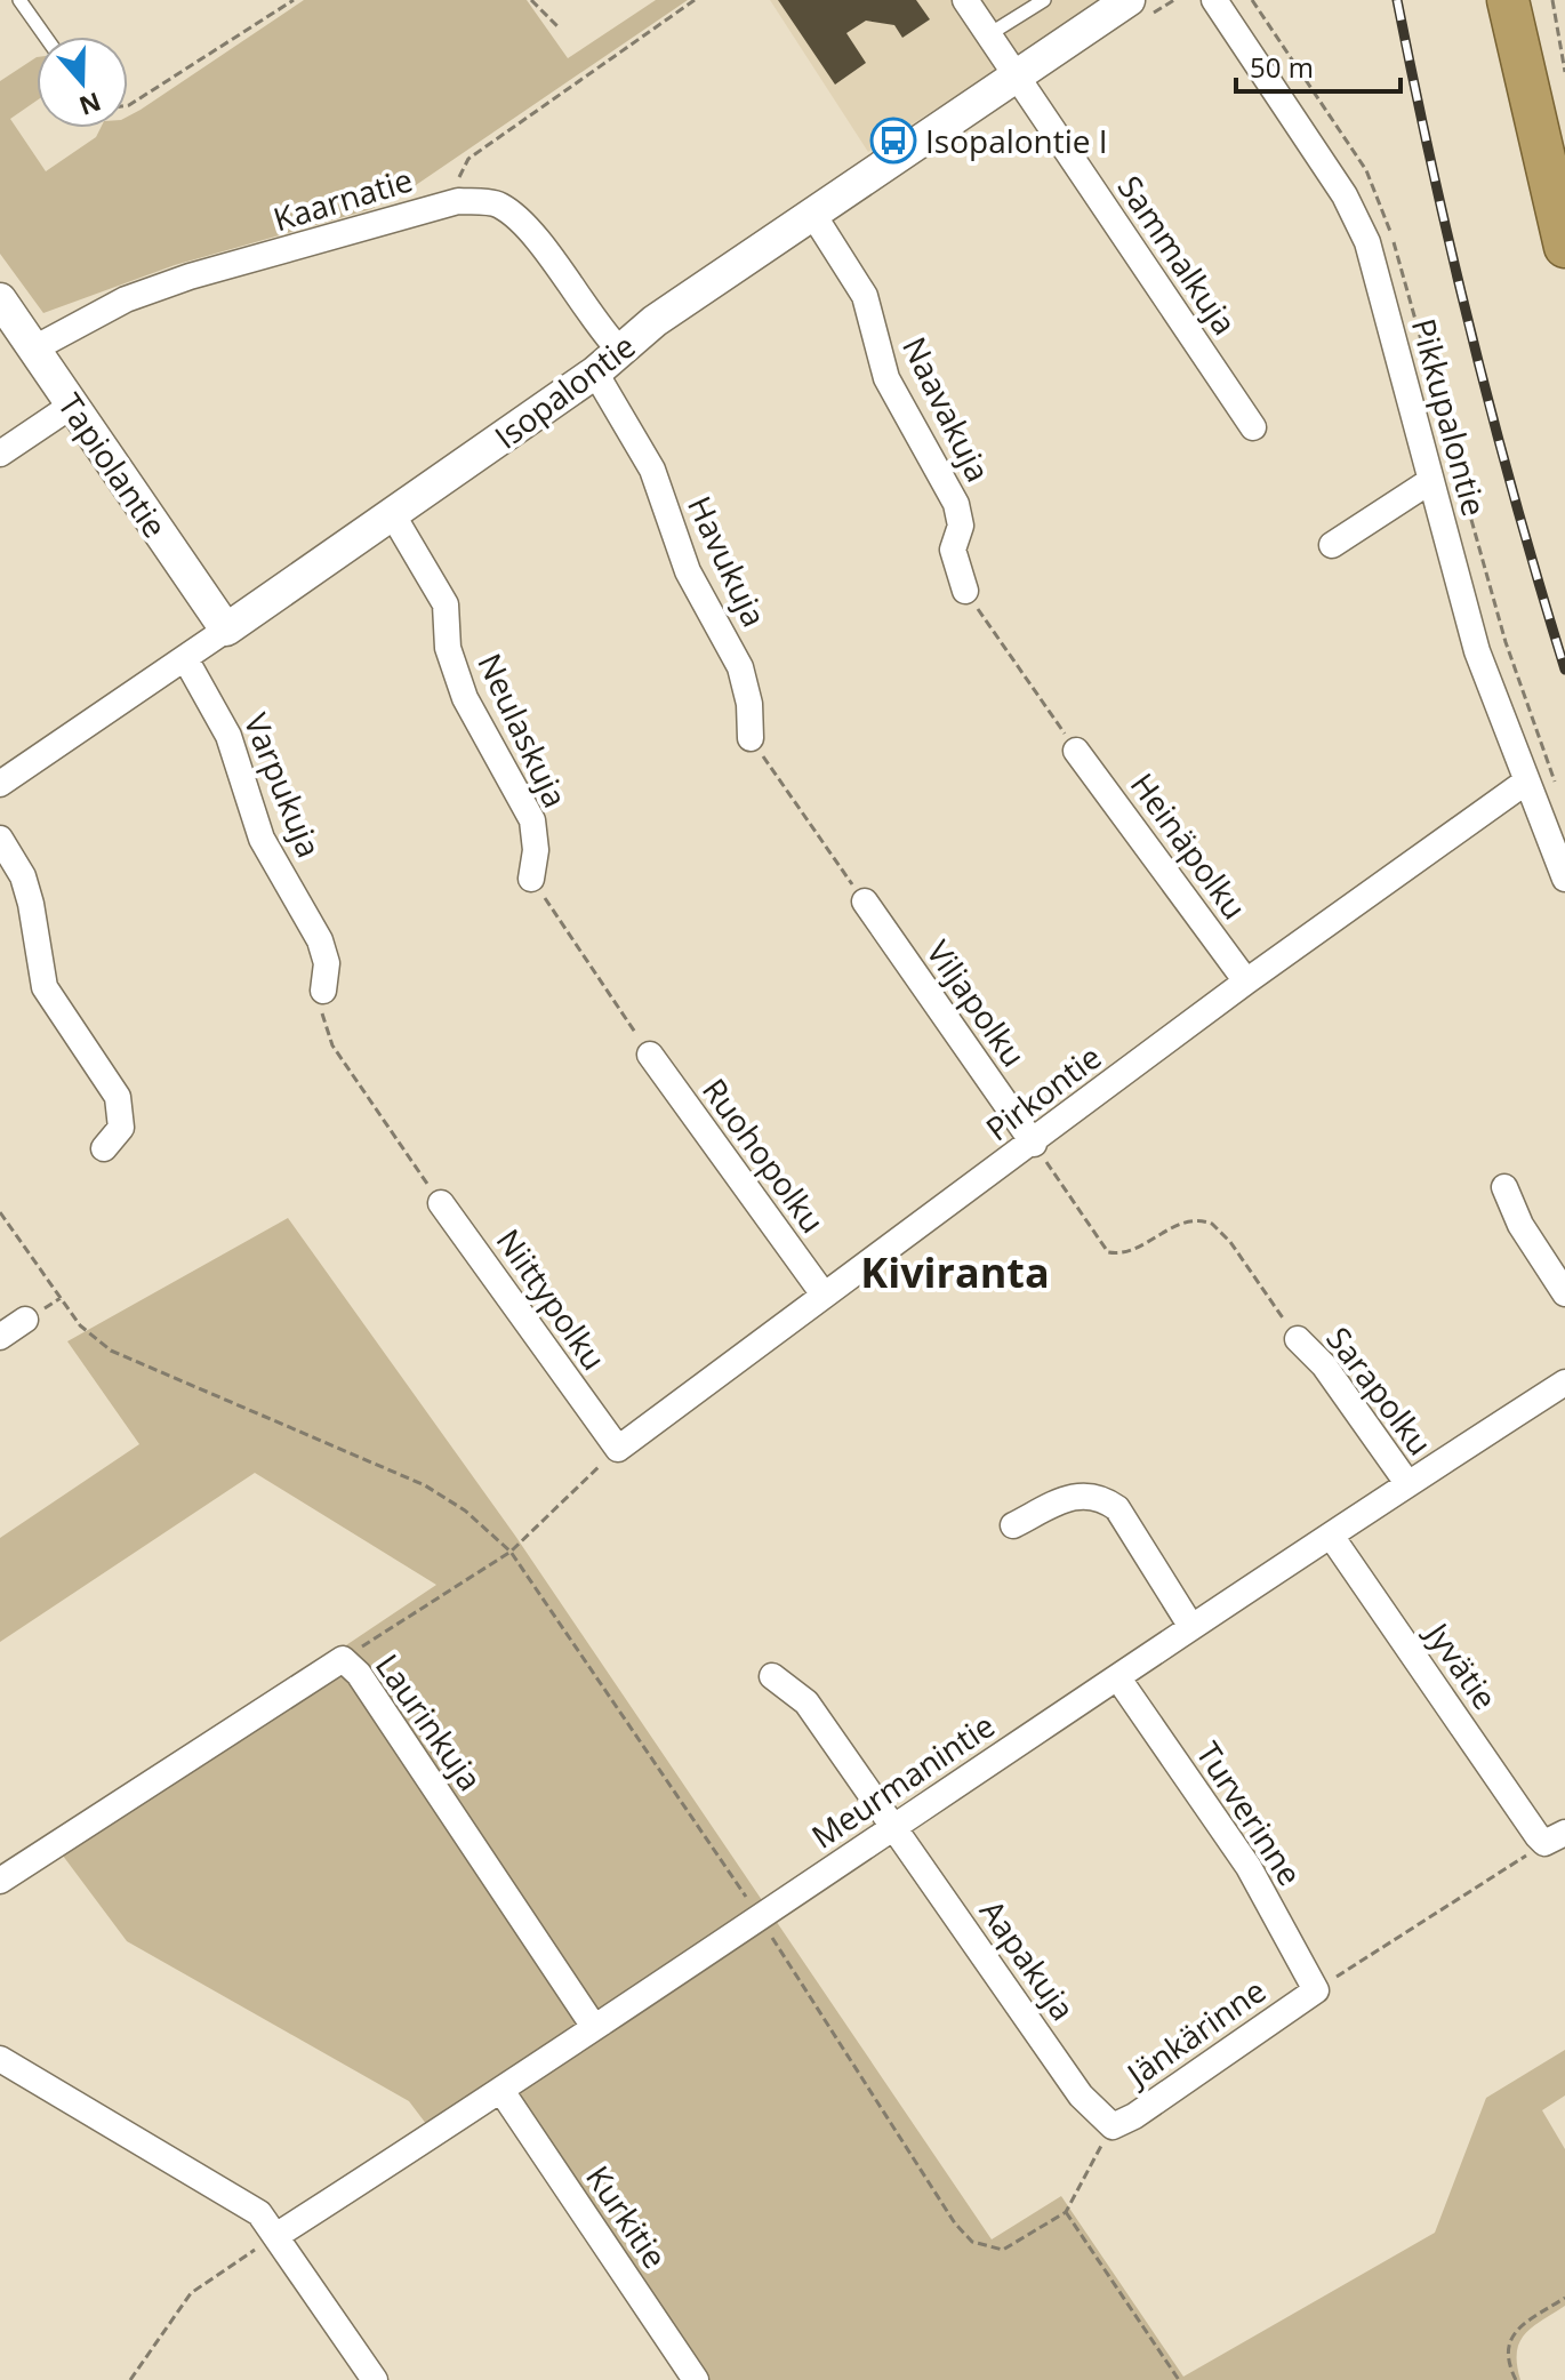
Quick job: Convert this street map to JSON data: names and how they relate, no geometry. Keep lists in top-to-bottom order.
{
  "streets": {
    "street": [
      "Kaarnatie",
      "Sammalkuja",
      "Isopalontie",
      "Naavakuja",
      "Pikkupalontie",
      "Tapiolantie",
      "Havukuja",
      "Neulaskuja",
      "Varpukuja",
      "Heinäpolku",
      "Viljapolku",
      "Pirkontie",
      "Ruohopolku",
      "Niittypolku",
      "Sarapolku",
      "Jyvätie",
      "Laurinkuja",
      "Meurmanintie",
      "Turverinne",
      "Aapakuja",
      "Jänkärinne",
      "Kurkitie"
    ]
  },
  "crossings": [
    ["Kaarnatie", "Isopalontie"],
    ["Kaarnatie", "Tapiolantie"],
    ["Sammalkuja", "Isopalontie"],
    ["Isopalontie", "Naavakuja"],
    ["Isopalontie", "Tapiolantie"],
    ["Isopalontie", "Havukuja"],
    ["Isopalontie", "Neulaskuja"],
    ["Isopalontie", "Varpukuja"],
    ["Pikkupalontie", "Pirkontie"],
    ["Heinäpolku", "Pirkontie"],
    ["Viljapolku", "Pirkontie"],
    ["Pirkontie", "Ruohopolku"],
    ["Pirkontie", "Niittypolku"],
    ["Sarapolku", "Meurmanintie"],
    ["Jyvätie", "Meurmanintie"],
    ["Laurinkuja", "Meurmanintie"],
    ["Meurmanintie", "Turverinne"],
    ["Meurmanintie", "Aapakuja"],
    ["Meurmanintie", "Kurkitie"],
    ["Turverinne", "Jänkärinne"],
    ["Aapakuja", "Jänkärinne"]
  ],
  "districts": ["Kiviranta"],
  "places": {
    "bus stop": ["Isopalontie I"]
  },
  "scale_bar": "50 m",
  "north": "bottom"
}
